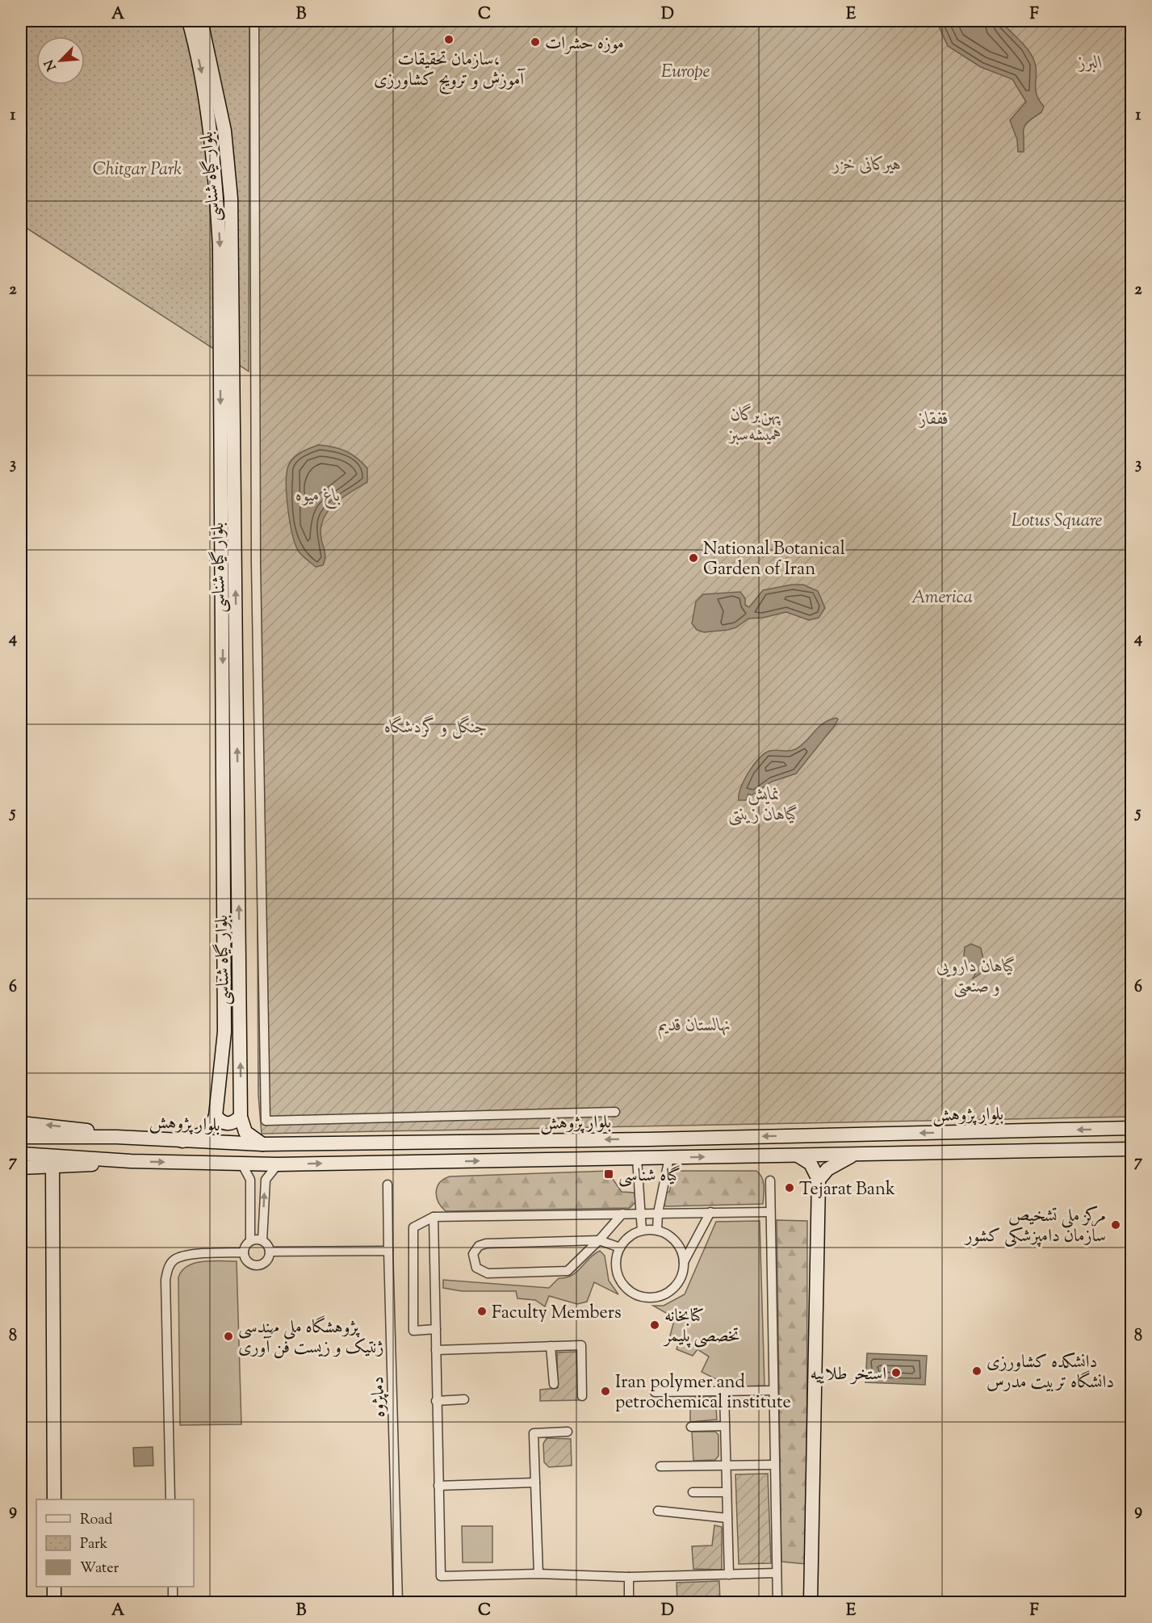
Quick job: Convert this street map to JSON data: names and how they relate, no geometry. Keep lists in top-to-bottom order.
{
  "streets": {
    "street": ["بلوار گیاه شناسی", "بلوار پژوهش", "دماپژوه"]
  },
  "parks": [
    "البرز",
    "Europe",
    "هیرکانی خزر",
    "Chitgar Park",
    "پهن‌برگان همیشه‌سبز",
    "قفقاز",
    "باغ میوه",
    "Lotus Square",
    "America",
    "جنگل و گردشگاه",
    "نمایش گیاهان زینتی",
    "گیاهان دارویی و صنعتی",
    "نهالستان قدیم"
  ],
  "places": {
    "other": [
      "سازمان تحقیقات، آموزش و ترویج کشاورزی",
      "موزه حشرات",
      "National Botanical Garden of Iran",
      "Tejarat Bank",
      "مرکز ملی تشخیص سازمان دامپزشکی کشور",
      "Faculty Members",
      "کتابخانه تخصصی پلیمر",
      "پژوهشگاه ملی مهندسی ژنتیک و زیست فن آوری",
      "دانشکده کشاورزی دانشگاه تربیت مدرس",
      "استخر طلاییه",
      "Iran polymer and petrochemical institute"
    ],
    "transit": ["گیاه شناسی"]
  },
  "legend": ["Road", "Park", "Water"],
  "north": "bottom left",
  "grid": {
    "columns": [
      "A",
      "B",
      "C",
      "D",
      "E",
      "F"
    ],
    "rows": [
      "1",
      "2",
      "3",
      "4",
      "5",
      "6",
      "7",
      "8",
      "9"
    ]
  }
}
